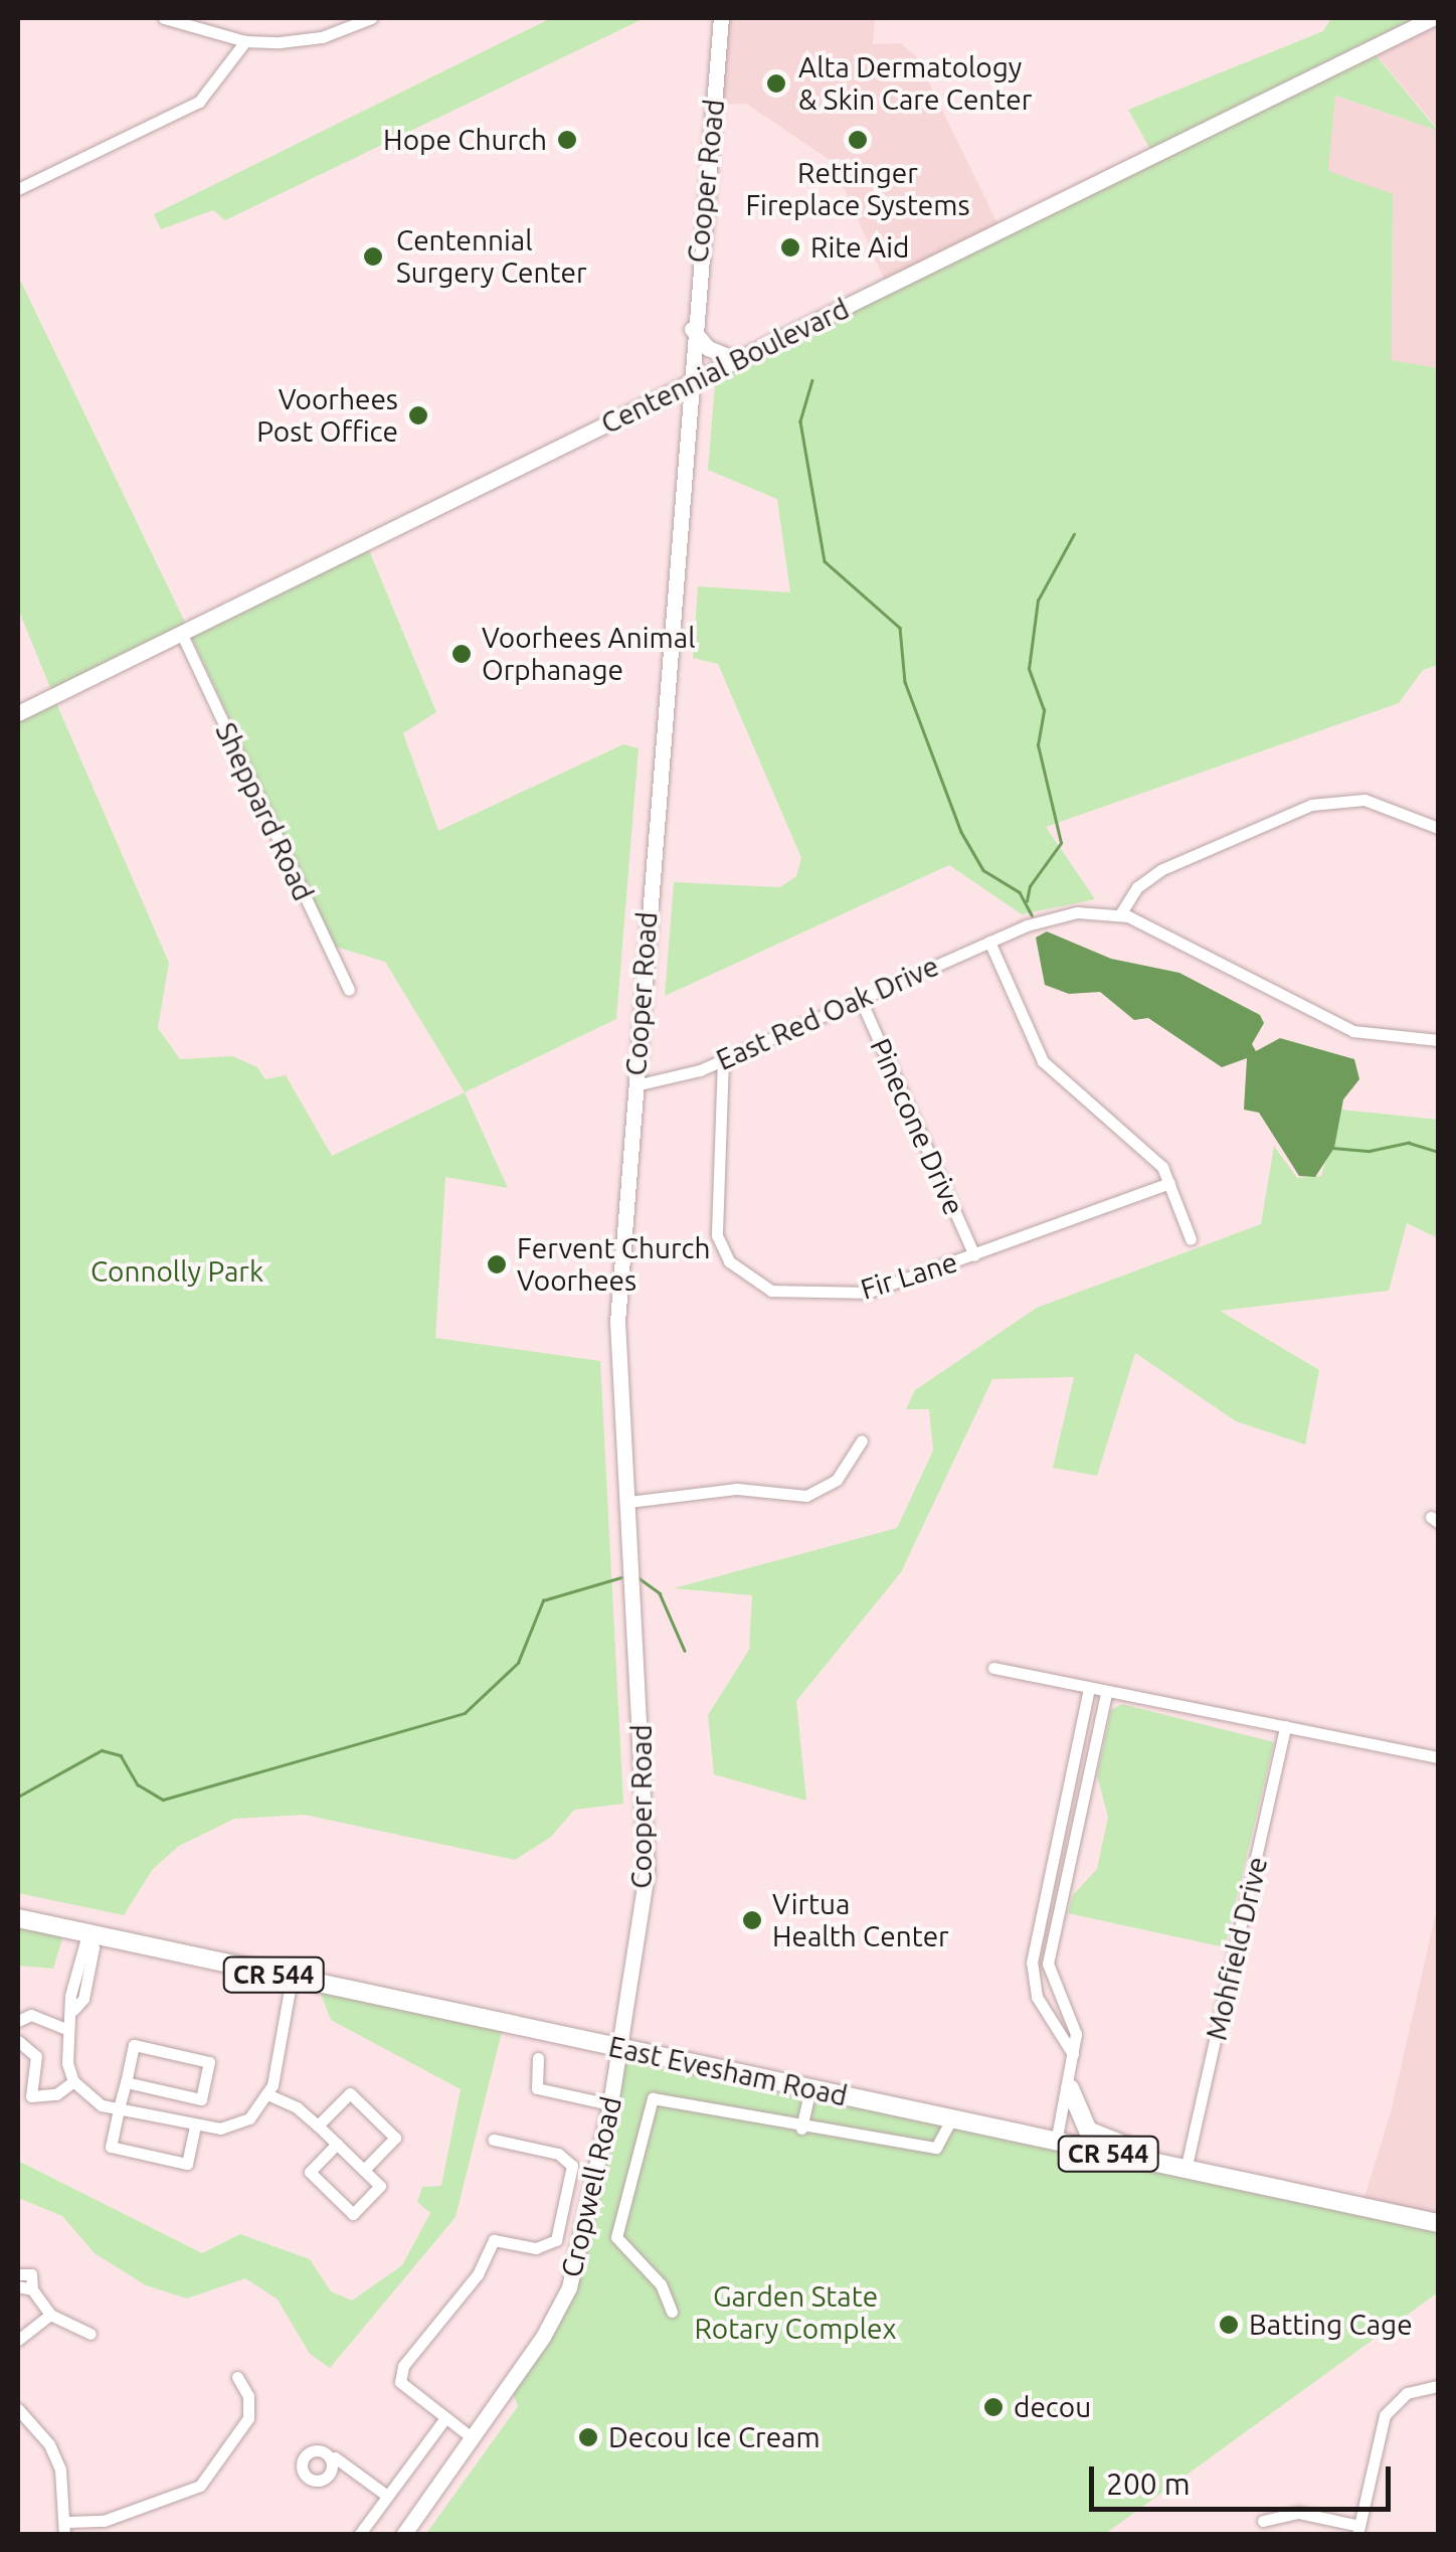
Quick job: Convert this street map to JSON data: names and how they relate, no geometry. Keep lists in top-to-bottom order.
{
  "streets": {
    "main road": ["CR 544", "East Evesham Road"],
    "street": [
      "Cooper Road",
      "Centennial Boulevard",
      "Sheppard Road",
      "East Red Oak Drive",
      "Pinecone Drive",
      "Fir Lane",
      "Mohfield Drive",
      "Cropwell Road"
    ]
  },
  "crossings": [
    ["Cooper Road", "Centennial Boulevard"],
    ["Cooper Road", "East Red Oak Drive"],
    ["Cooper Road", "Cropwell Road"],
    ["Centennial Boulevard", "Sheppard Road"],
    ["East Red Oak Drive", "Pinecone Drive"],
    ["East Red Oak Drive", "Fir Lane"],
    ["Pinecone Drive", "Fir Lane"],
    ["Mohfield Drive", "East Evesham Road"],
    ["East Evesham Road", "Cropwell Road"]
  ],
  "parks": ["Connolly Park", "Garden State Rotary Complex"],
  "places": [
    "Alta Dermatology & Skin Care Center",
    "Hope Church",
    "Rettinger Fireplace Systems",
    "Rite Aid",
    "Centennial Surgery Center",
    "Voorhees Post Office",
    "Voorhees Animal Orphanage",
    "Fervent Church Voorhees",
    "Virtua Health Center",
    "Batting Cage",
    "decou",
    "Decou Ice Cream"
  ],
  "scale_bar": "200 m"
}
